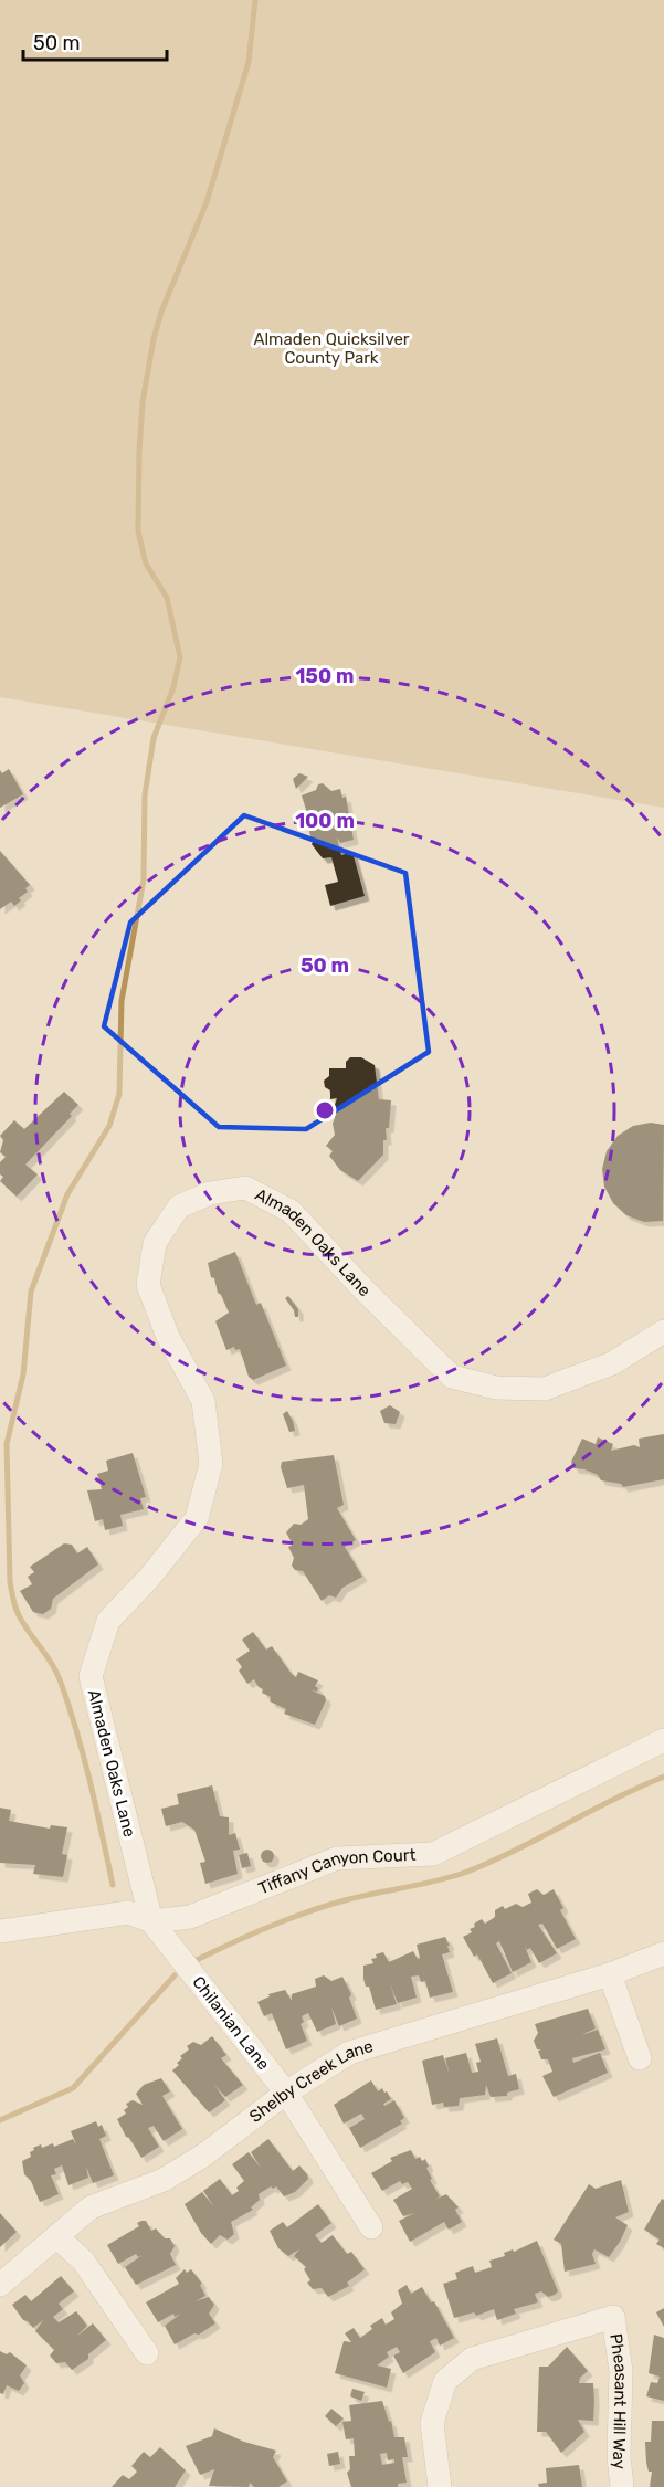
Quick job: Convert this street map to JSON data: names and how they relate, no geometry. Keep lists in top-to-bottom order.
{
  "streets": {
    "street": [
      "Almaden Oaks Lane",
      "Tiffany Canyon Court",
      "Chilanian Lane",
      "Shelby Creek Lane",
      "Pheasant Hill Way"
    ]
  },
  "crossings": [
    ["Almaden Oaks Lane", "Tiffany Canyon Court"],
    ["Almaden Oaks Lane", "Chilanian Lane"],
    ["Tiffany Canyon Court", "Chilanian Lane"],
    ["Chilanian Lane", "Shelby Creek Lane"]
  ],
  "parks": ["Almaden Quicksilver County Park"],
  "scale_bar": "50 m",
  "rings": ["150 m", "100 m", "50 m"]
}
